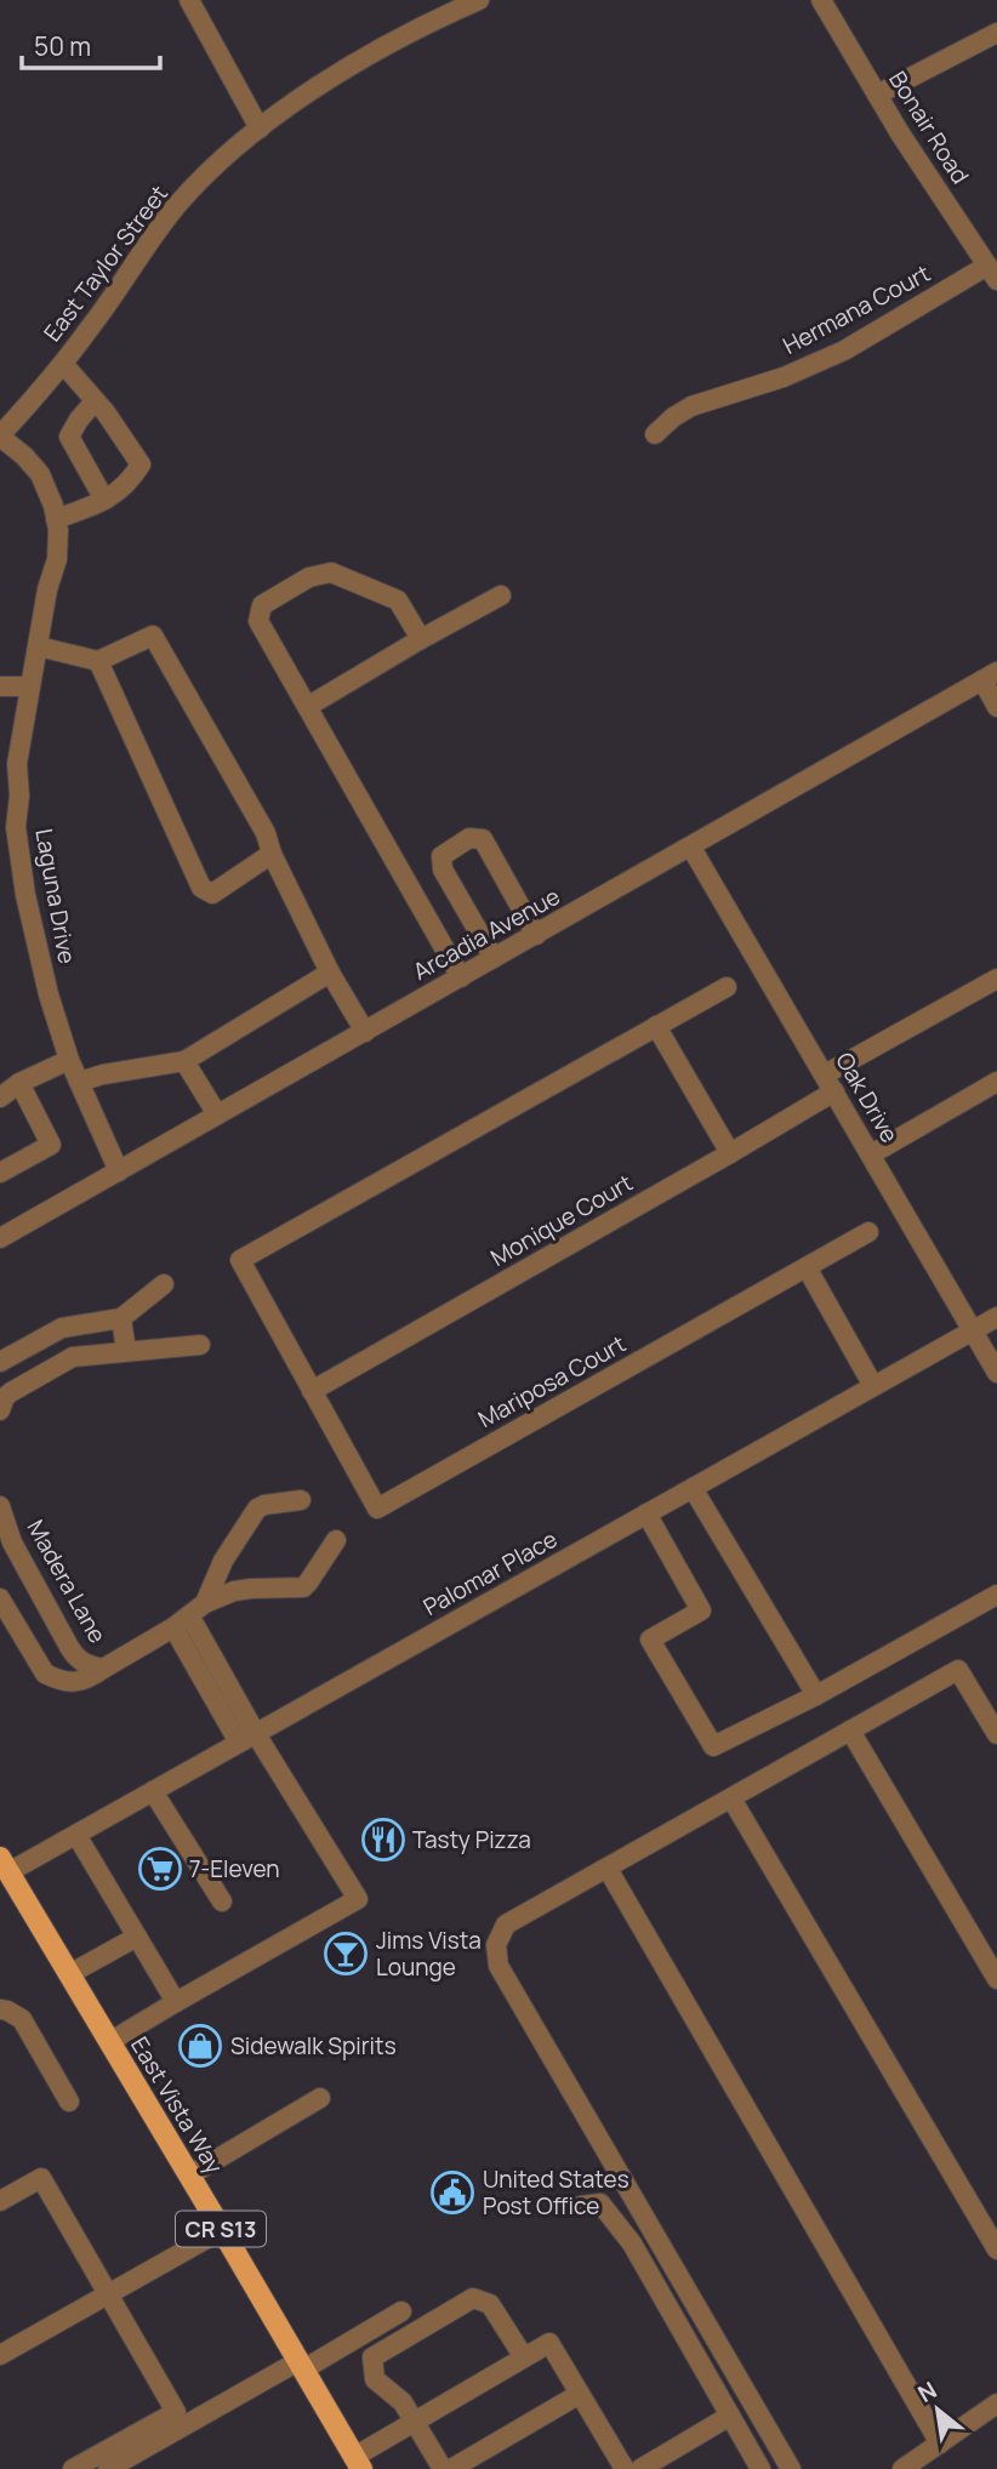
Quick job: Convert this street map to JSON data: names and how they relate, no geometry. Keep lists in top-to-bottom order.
{
  "streets": {
    "main road": ["East Vista Way", "CR S13"],
    "street": [
      "Bonair Road",
      "East Taylor Street",
      "Hermana Court",
      "Laguna Drive",
      "Arcadia Avenue",
      "Oak Drive",
      "Monique Court",
      "Mariposa Court",
      "Palomar Place",
      "Madera Lane"
    ]
  },
  "crossings": [
    ["Bonair Road", "Hermana Court"],
    ["East Taylor Street", "Laguna Drive"],
    ["Laguna Drive", "Arcadia Avenue"],
    ["Arcadia Avenue", "Oak Drive"],
    ["Oak Drive", "Monique Court"],
    ["Oak Drive", "Palomar Place"],
    ["Monique Court", "Mariposa Court"],
    ["Palomar Place", "East Vista Way"]
  ],
  "places": {
    "restaurant": ["Tasty Pizza"],
    "supermarket": ["7-Eleven"],
    "bar": ["Jims Vista Lounge"],
    "shop": ["Sidewalk Spirits"],
    "public building": ["United States Post Office"]
  },
  "scale_bar": "50 m",
  "north": "top left"
}
